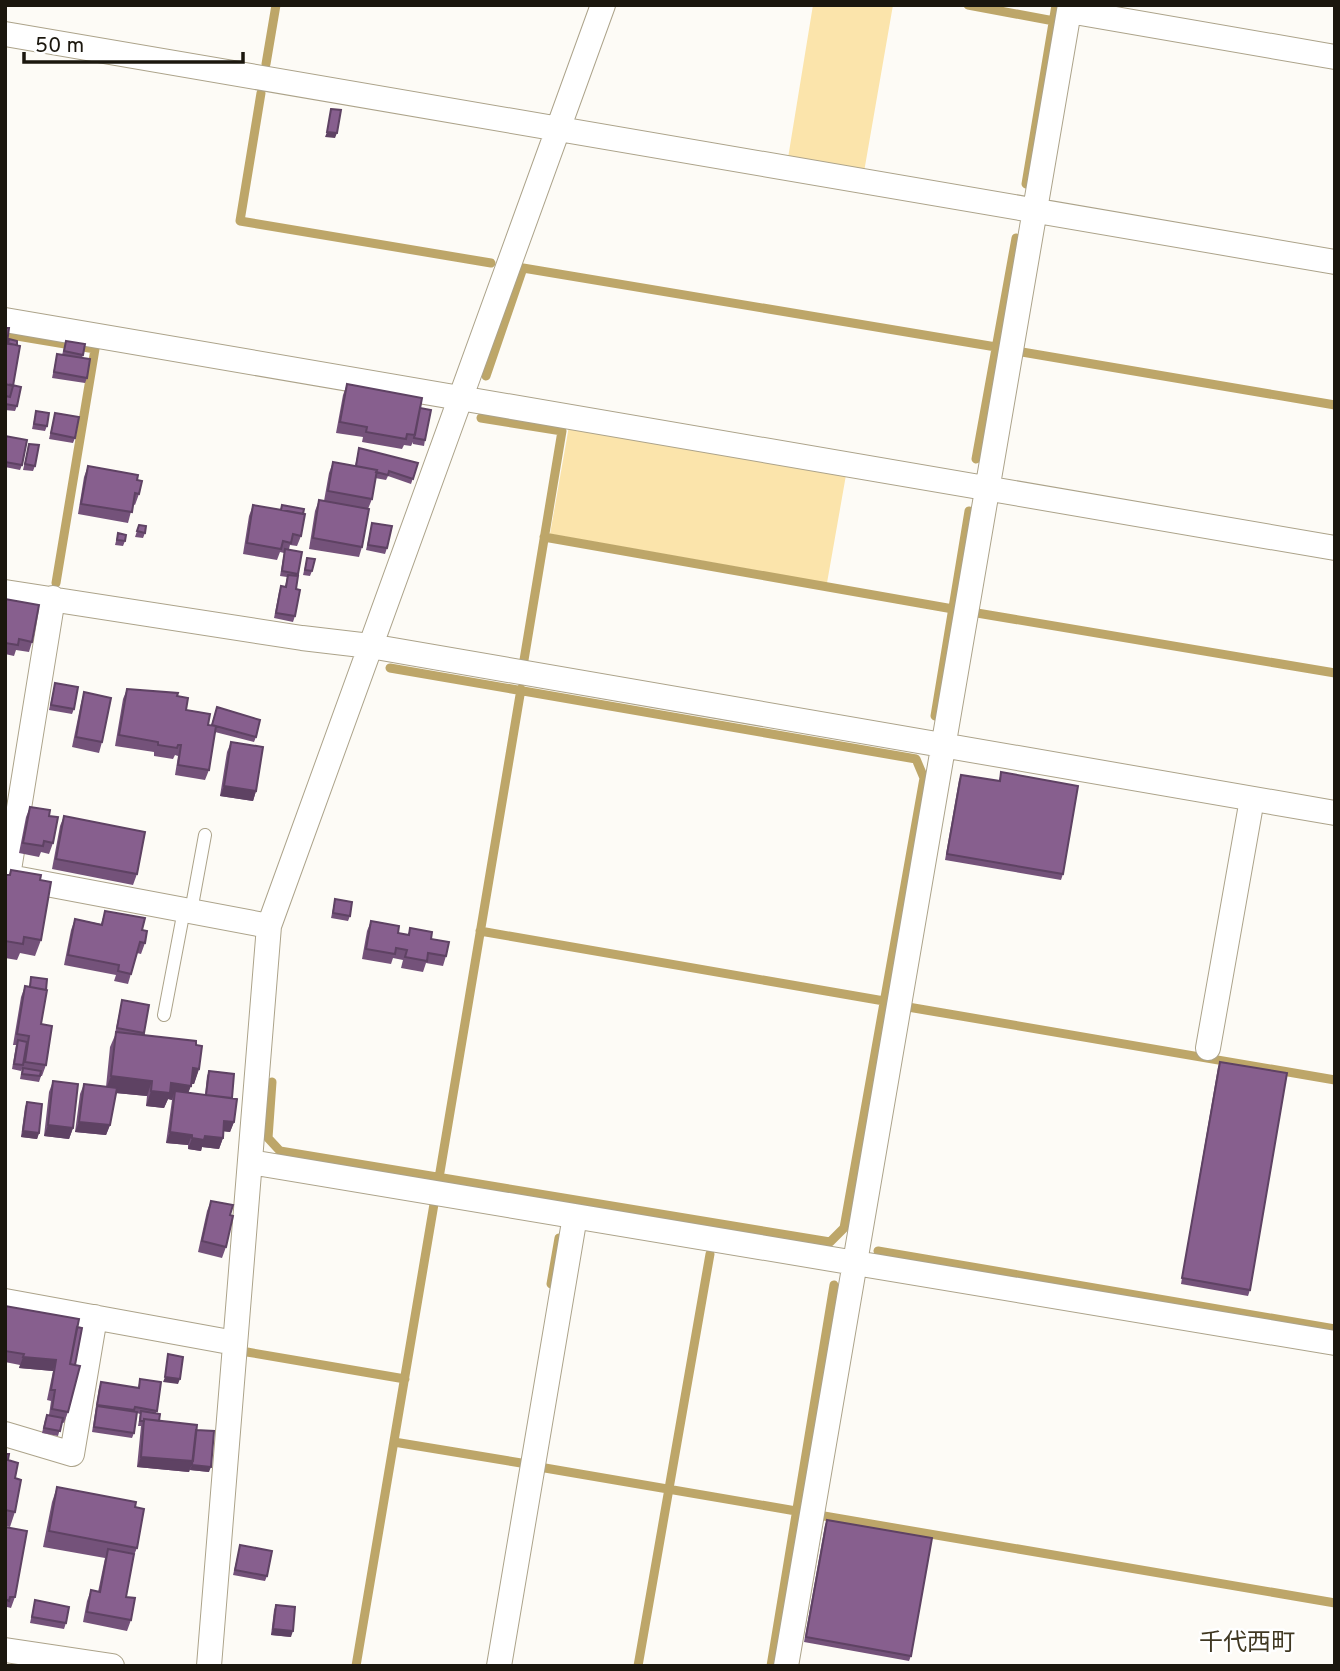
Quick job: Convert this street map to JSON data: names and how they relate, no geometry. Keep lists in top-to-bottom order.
{
  "districts": ["千代西町"],
  "scale_bar": "50 m"
}
